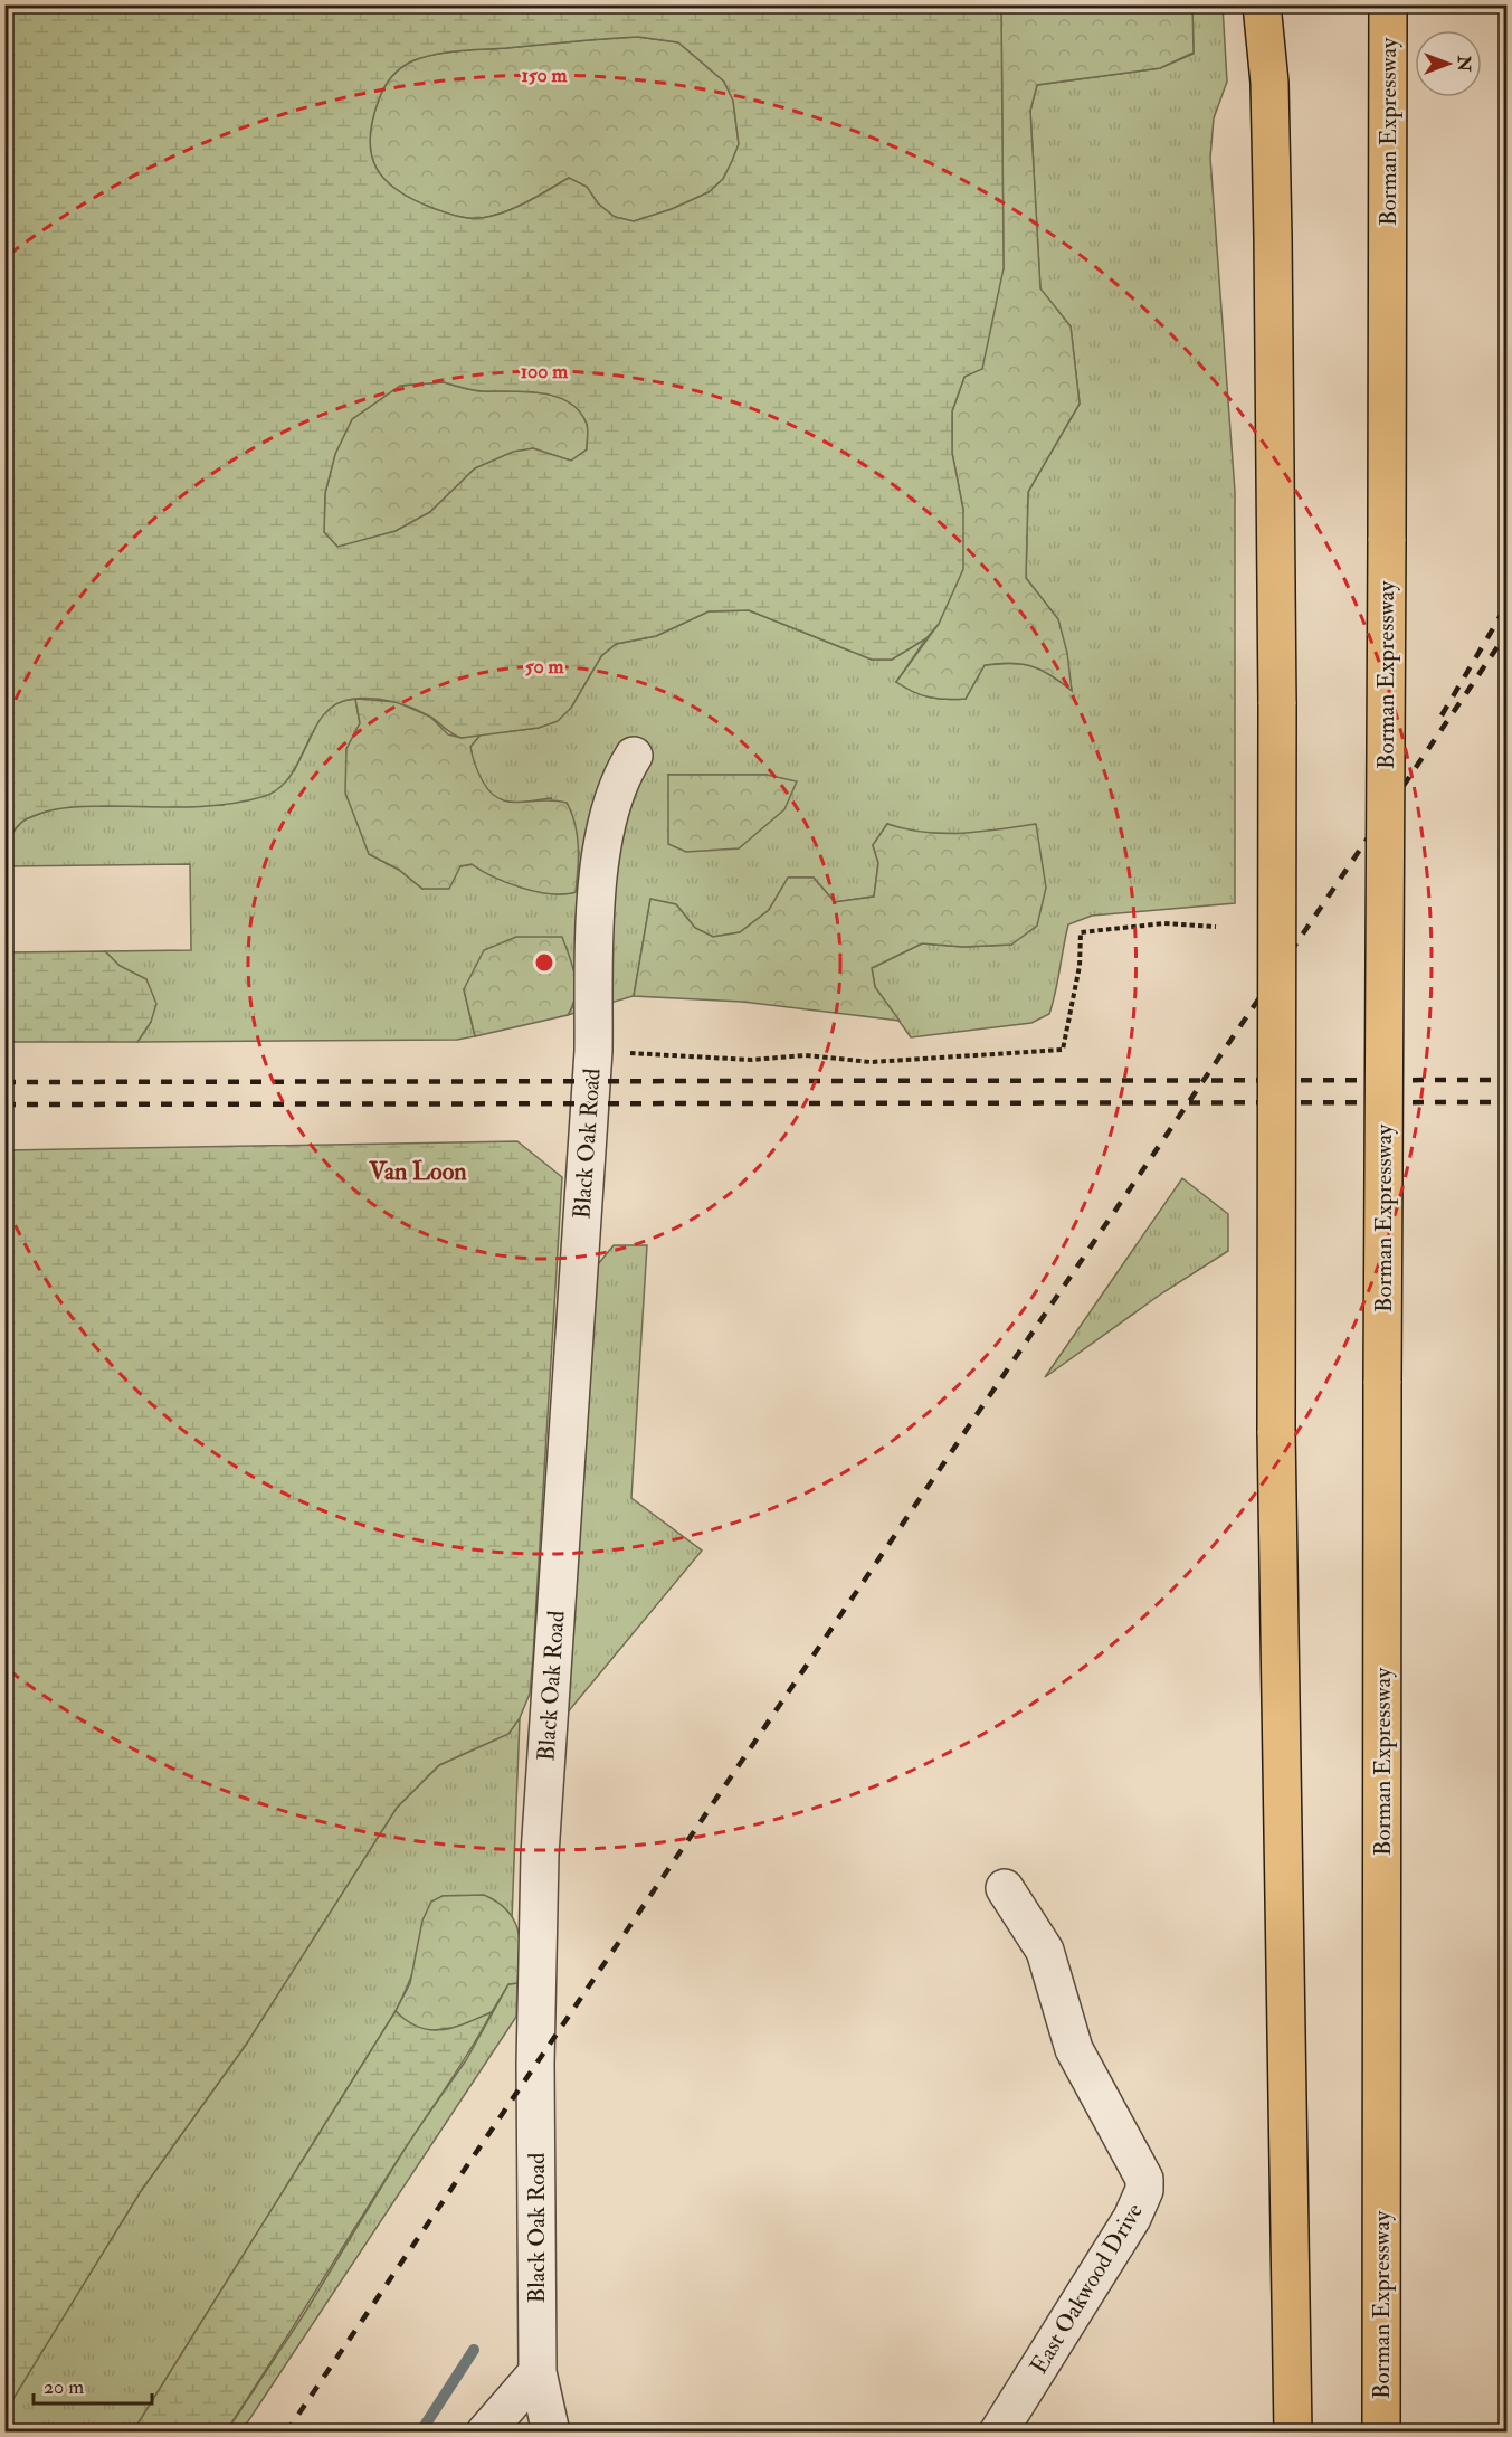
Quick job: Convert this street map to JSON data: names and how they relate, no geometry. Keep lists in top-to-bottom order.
{
  "streets": {
    "highway": ["Borman Expressway"],
    "street": ["Black Oak Road", "East Oakwood Drive"]
  },
  "districts": ["Van Loon"],
  "scale_bar": "20 m",
  "north": "right",
  "rings": ["150 m", "100 m", "50 m"]
}
